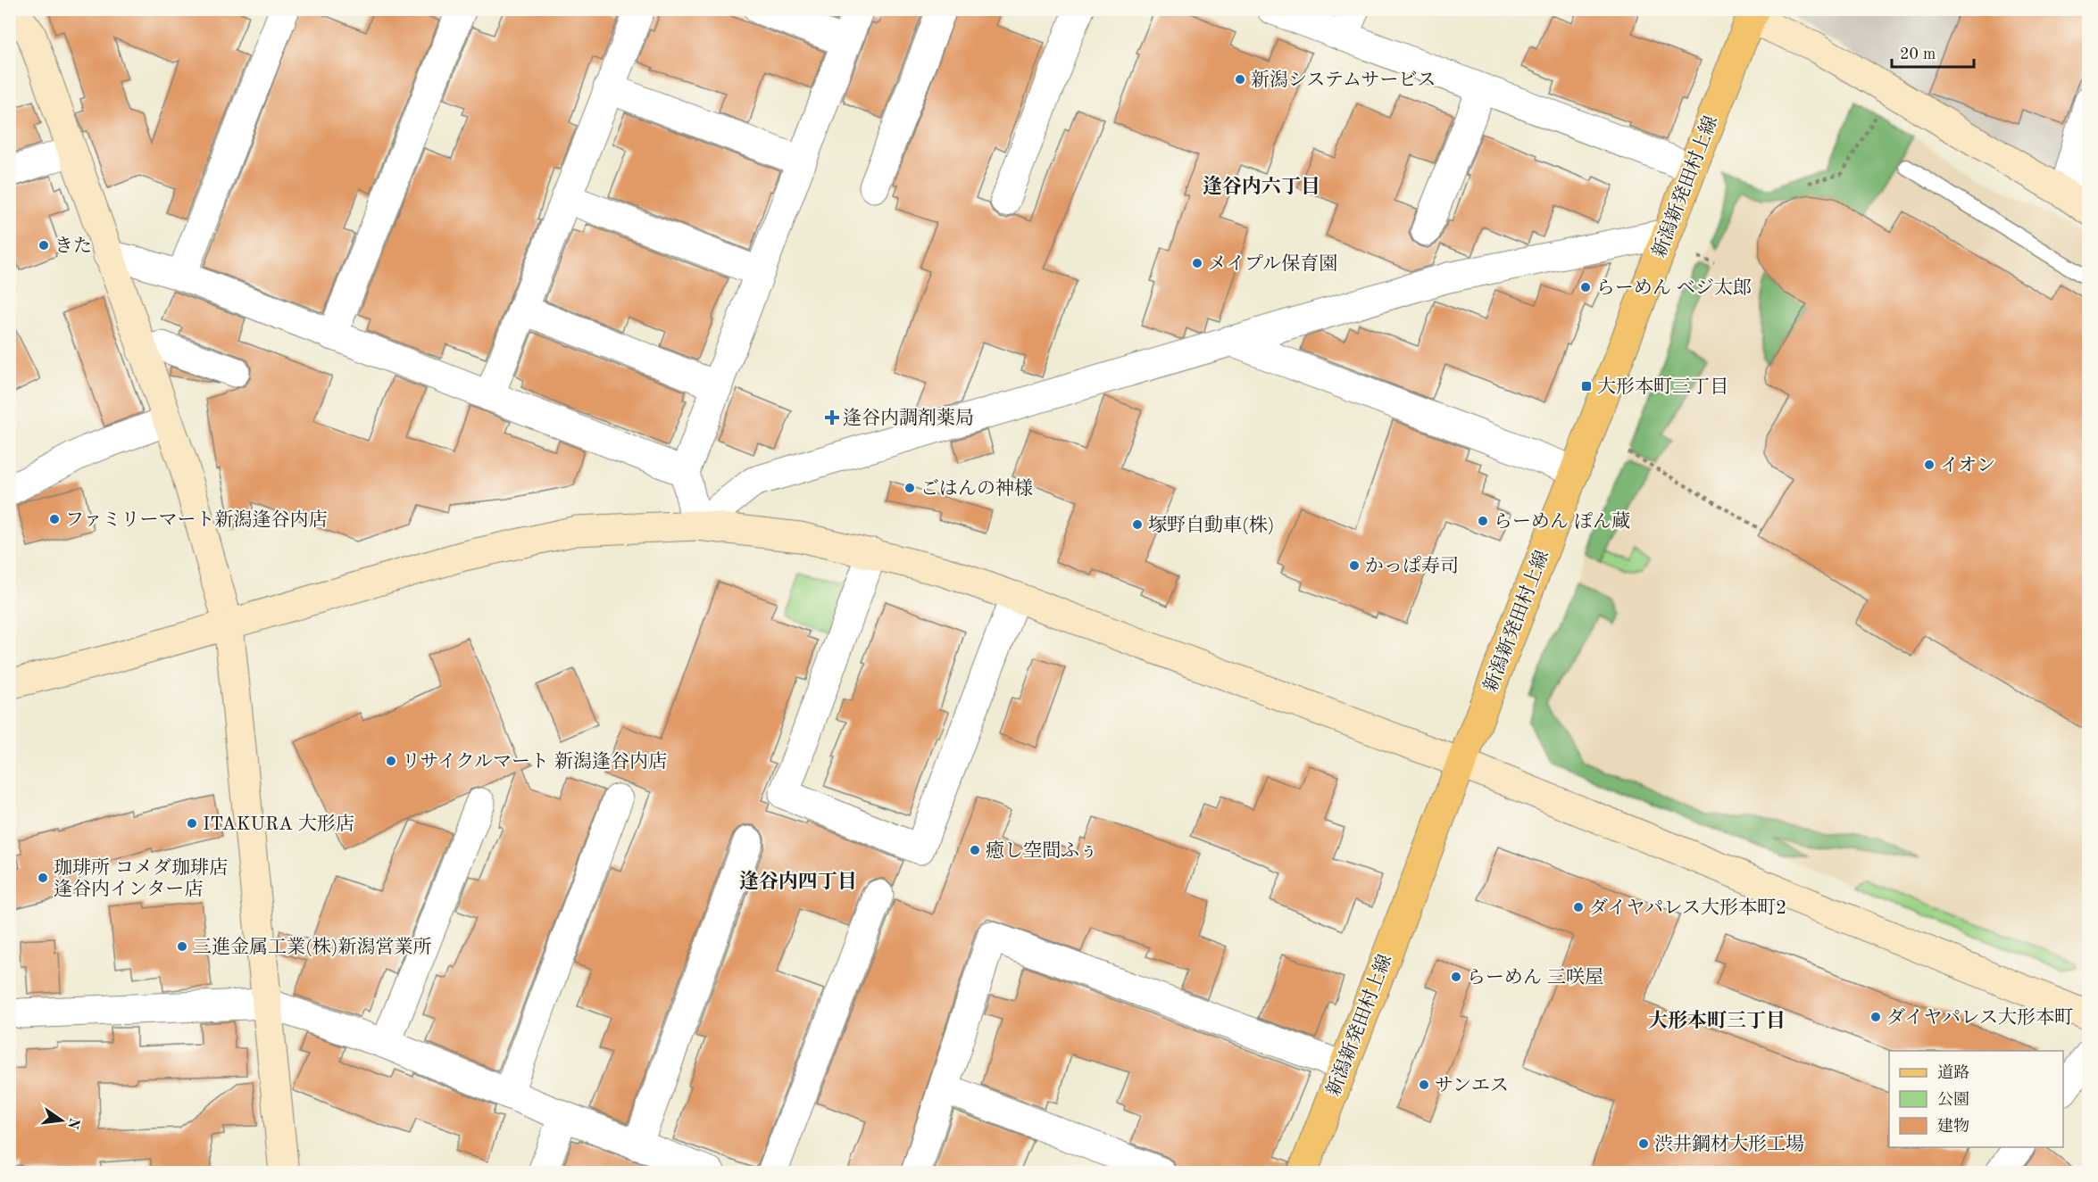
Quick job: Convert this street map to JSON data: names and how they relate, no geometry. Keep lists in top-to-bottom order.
{
  "streets": {
    "main road": ["新潟新発田村上線"]
  },
  "districts": ["逢谷内六丁目", "逢谷内四丁目", "大形本町三丁目"],
  "places": {
    "other": [
      "新潟システムサービス",
      "きた",
      "メイプル保育園",
      "らーめん ベジ太郎",
      "イオン",
      "ごはんの神様",
      "ファミリーマート新潟逢谷内店",
      "らーめん ぽん蔵",
      "塚野自動車(株)",
      "かっぱ寿司",
      "リサイクルマート 新潟逢谷内店",
      "ITAKURA 大形店",
      "癒し空間ふぅ",
      "珈琲所 コメダ珈琲店 逢谷内インター店",
      "ダイヤパレス大形本町2",
      "三進金属工業(株)新潟営業所",
      "らーめん 三咲屋",
      "ダイヤパレス大形本町",
      "サンエス",
      "渋井鋼材大形工場"
    ],
    "transit": ["大形本町三丁目"],
    "health": ["逢谷内調剤薬局"]
  },
  "legend": ["道路", "公園", "建物"],
  "scale_bar": "20 m",
  "north": "right"
}
